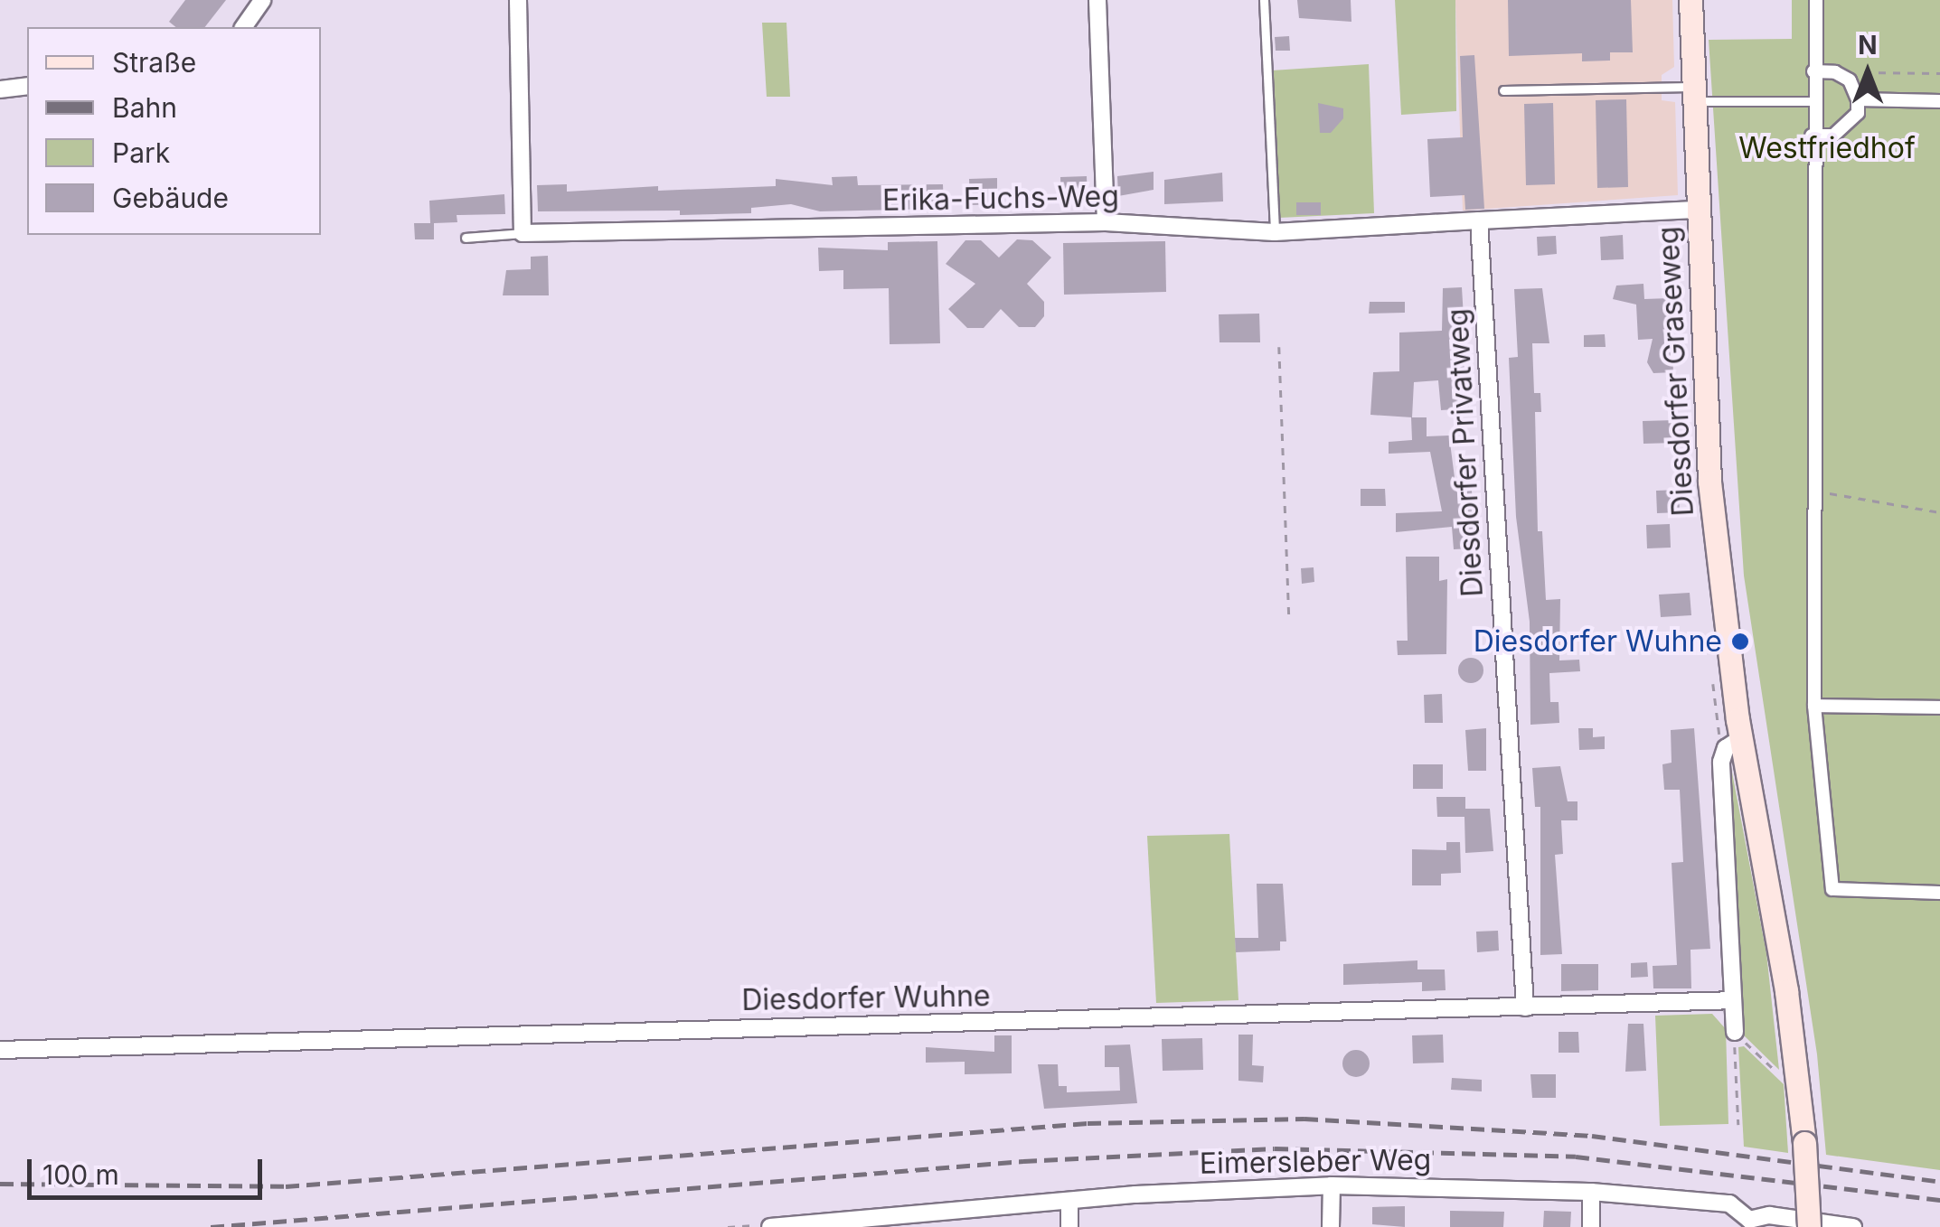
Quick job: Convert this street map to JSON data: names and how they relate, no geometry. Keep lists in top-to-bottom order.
{
  "streets": {
    "main road": ["Diesdorfer Graseweg"],
    "street": [
      "Erika-Fuchs-Weg",
      "Diesdorfer Privatweg",
      "Diesdorfer Wuhne",
      "Eimersleber Weg"
    ]
  },
  "crossings": [
    ["Erika-Fuchs-Weg", "Diesdorfer Privatweg"],
    ["Diesdorfer Privatweg", "Diesdorfer Wuhne"]
  ],
  "parks": ["Westfriedhof"],
  "places": ["Diesdorfer Wuhne"],
  "legend": [
    "Straße",
    "Bahn",
    "Park",
    "Gebäude"
  ],
  "scale_bar": "100 m",
  "north": "top"
}
